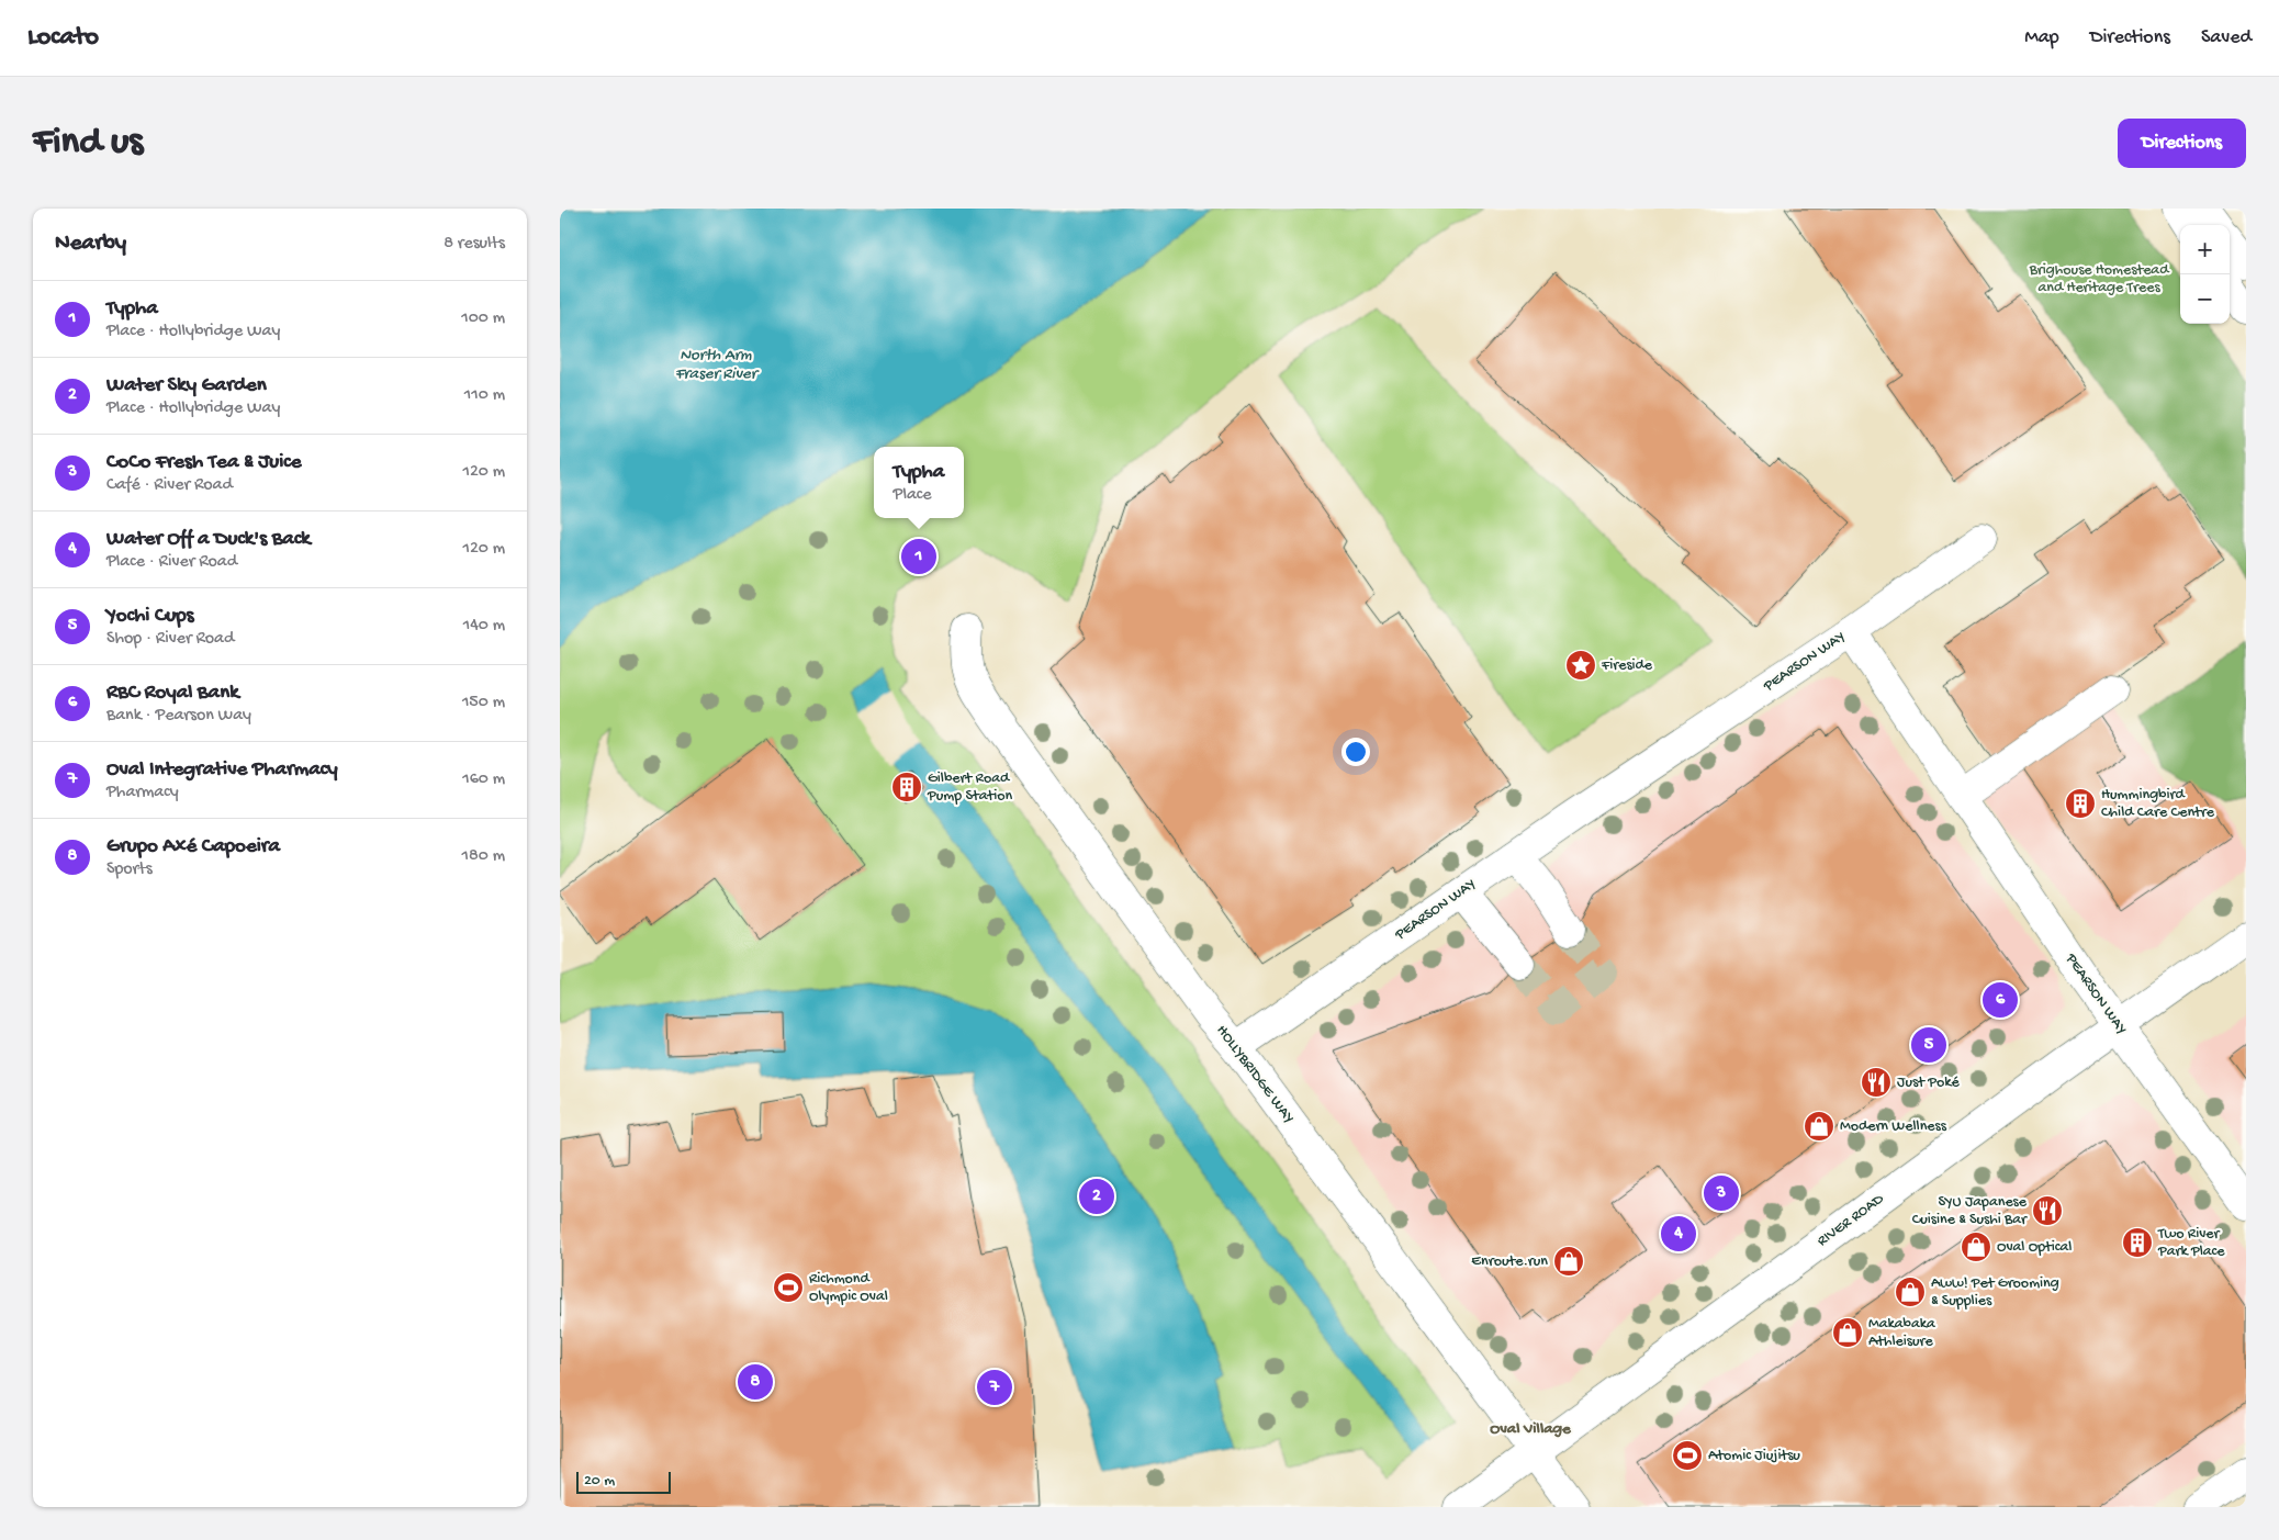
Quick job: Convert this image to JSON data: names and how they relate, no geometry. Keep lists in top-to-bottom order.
{
  "streets": {
    "street": ["PEARSON WAY", "HOLLYBRIDGE WAY", "RIVER ROAD"]
  },
  "crossings": [
    ["PEARSON WAY", "HOLLYBRIDGE WAY"],
    ["PEARSON WAY", "RIVER ROAD"],
    ["HOLLYBRIDGE WAY", "RIVER ROAD"]
  ],
  "districts": ["Oval Village"],
  "water": ["North Arm Fraser River"],
  "parks": ["Brighouse Homestead and Heritage Trees"],
  "places": {
    "place": ["Fireside"],
    "building": ["Gilbert Road Pump Station", "Hummingbird Child Care Centre", "Two River Park Place"],
    "restaurant": ["Just Poké", "SYU Japanese Cuisine & Sushi Bar"],
    "shop": [
      "Modern Wellness",
      "Oval Optical",
      "Enroute.run",
      "Aww! Pet Grooming & Supplies",
      "Makabaka Athleisure"
    ],
    "sports": ["Richmond Olympic Oval", "Atomic Jiujitsu"]
  },
  "scale_bar": "20 m",
  "page": {
    "header": "Locato",
    "nav": ["Map", "Directions", "Saved"],
    "buttons": "Directions",
    "title": "Find us",
    "heading": ["Nearby", "8 results"],
    "map_buttons": ["+", "−"],
    "list": [
      {
        "mark": "1",
        "name": "Typha",
        "note": "Place · Hollybridge Way",
        "value": "100 m"
      },
      {
        "mark": "2",
        "name": "Water Sky Garden",
        "note": "Place · Hollybridge Way",
        "value": "110 m"
      },
      {
        "mark": "3",
        "name": "CoCo Fresh Tea & Juice",
        "note": "Café · River Road",
        "value": "120 m"
      },
      {
        "mark": "4",
        "name": "Water Off a Duck's Back",
        "note": "Place · River Road",
        "value": "120 m"
      },
      {
        "mark": "5",
        "name": "Yochi Cups",
        "note": "Shop · River Road",
        "value": "140 m"
      },
      {
        "mark": "6",
        "name": "RBC Royal Bank",
        "note": "Bank · Pearson Way",
        "value": "150 m"
      },
      {
        "mark": "7",
        "name": "Oval Integrative Pharmacy",
        "note": "Pharmacy",
        "value": "160 m"
      },
      {
        "mark": "8",
        "name": "Grupo Axé Capoeira",
        "note": "Sports",
        "value": "180 m"
      }
    ],
    "popup": ["Typha", "Place"],
    "pins": [
      "1",
      "6",
      "5",
      "3",
      "2",
      "4",
      "8",
      "7"
    ],
    "scale": "20 m"
  }
}
